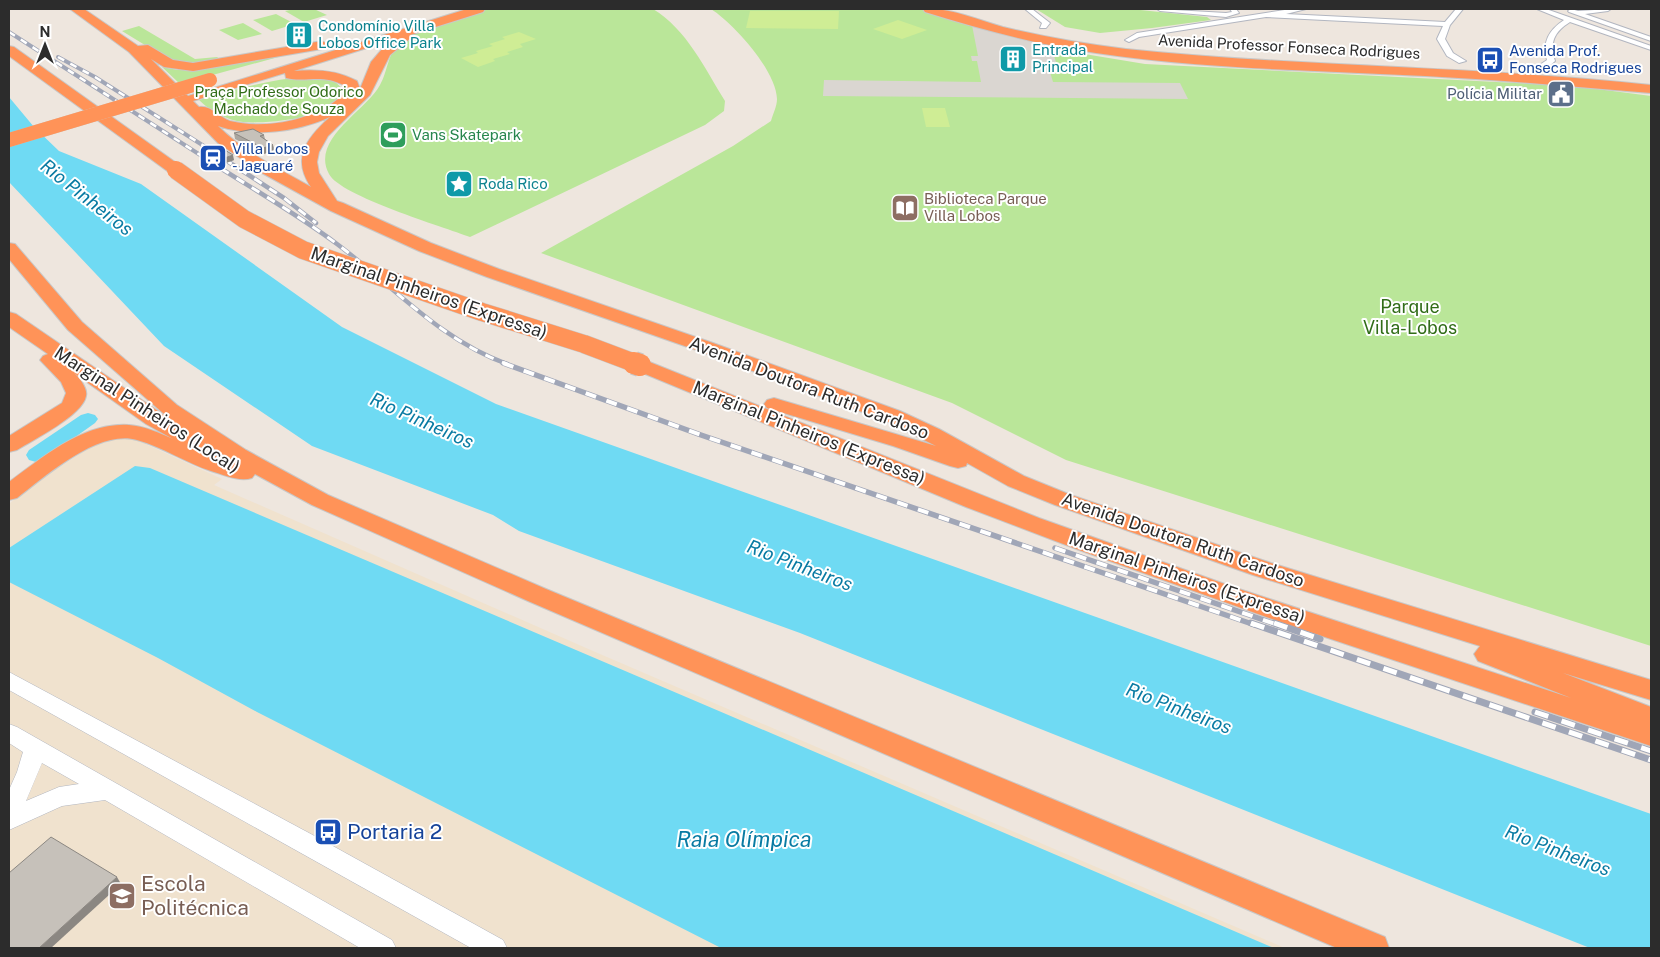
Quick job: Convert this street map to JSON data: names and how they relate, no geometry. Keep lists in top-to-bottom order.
{
  "streets": {
    "highway": [
      "Avenida Professor Fonseca Rodrigues",
      "Marginal Pinheiros (Expressa)",
      "Avenida Doutora Ruth Cardoso",
      "Marginal Pinheiros (Local)"
    ]
  },
  "water": ["Rio Pinheiros", "Raia Olímpica"],
  "parks": ["Praça Professor Odorico Machado de Souza", "Parque Villa-Lobos"],
  "places": {
    "building": ["Condomínio Villa Lobos Office Park", "Entrada Principal"],
    "bus stop": ["Avenida Prof. Fonseca Rodrigues", "Portaria 2"],
    "public building": ["Polícia Militar"],
    "sports": ["Vans Skatepark"],
    "station": ["Villa Lobos - Jaguaré"],
    "place": ["Roda Rico"],
    "library": ["Biblioteca Parque Villa Lobos"],
    "school or university": ["Escola Politécnica"]
  },
  "north": "top"
}
